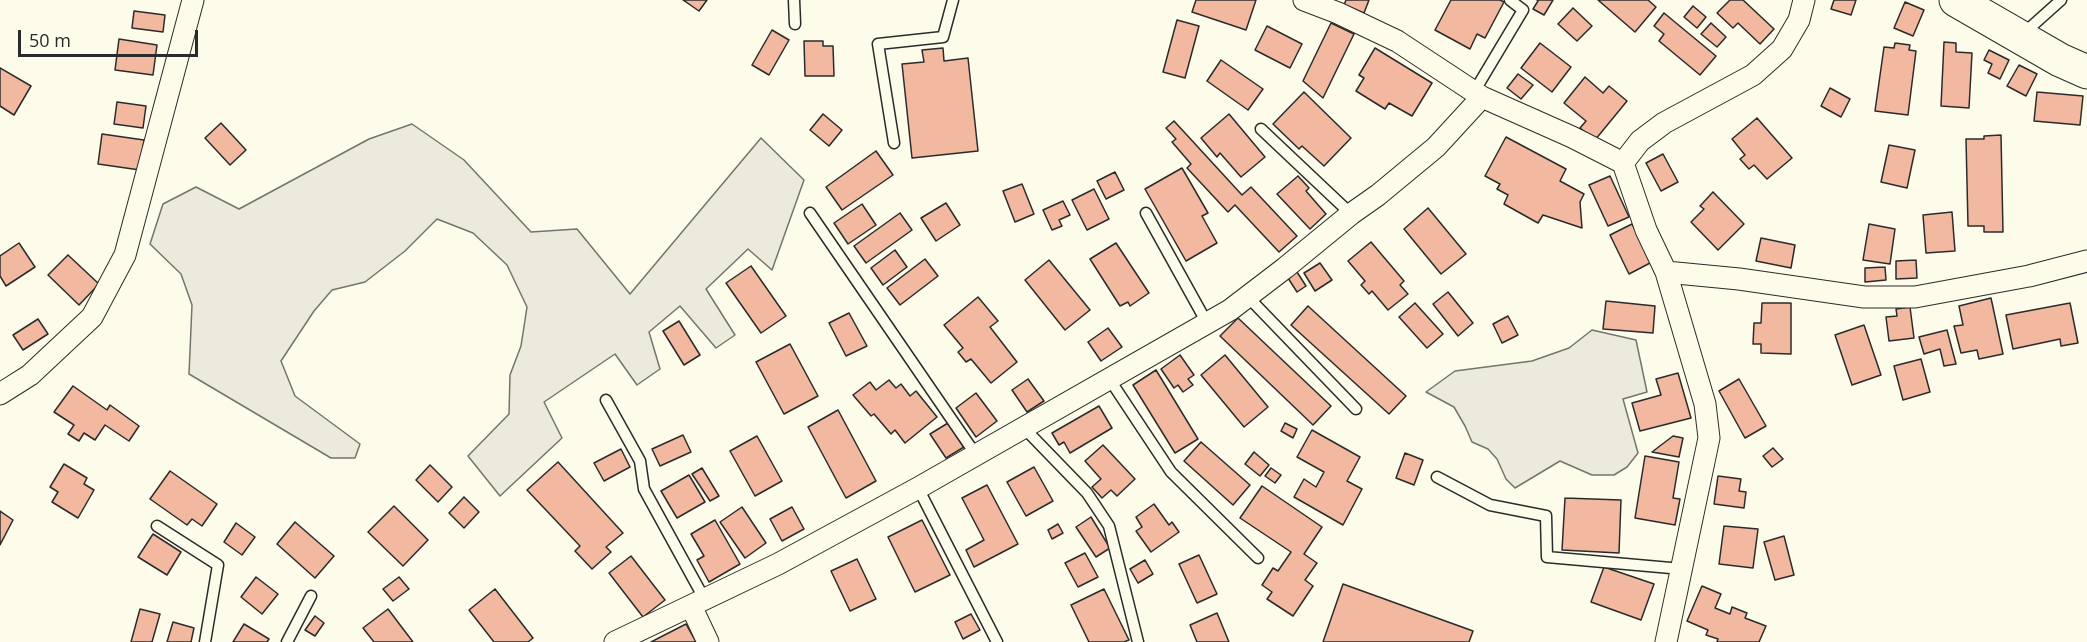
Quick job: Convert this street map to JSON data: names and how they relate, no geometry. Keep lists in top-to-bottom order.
{
  "scale_bar": "50 m"
}
